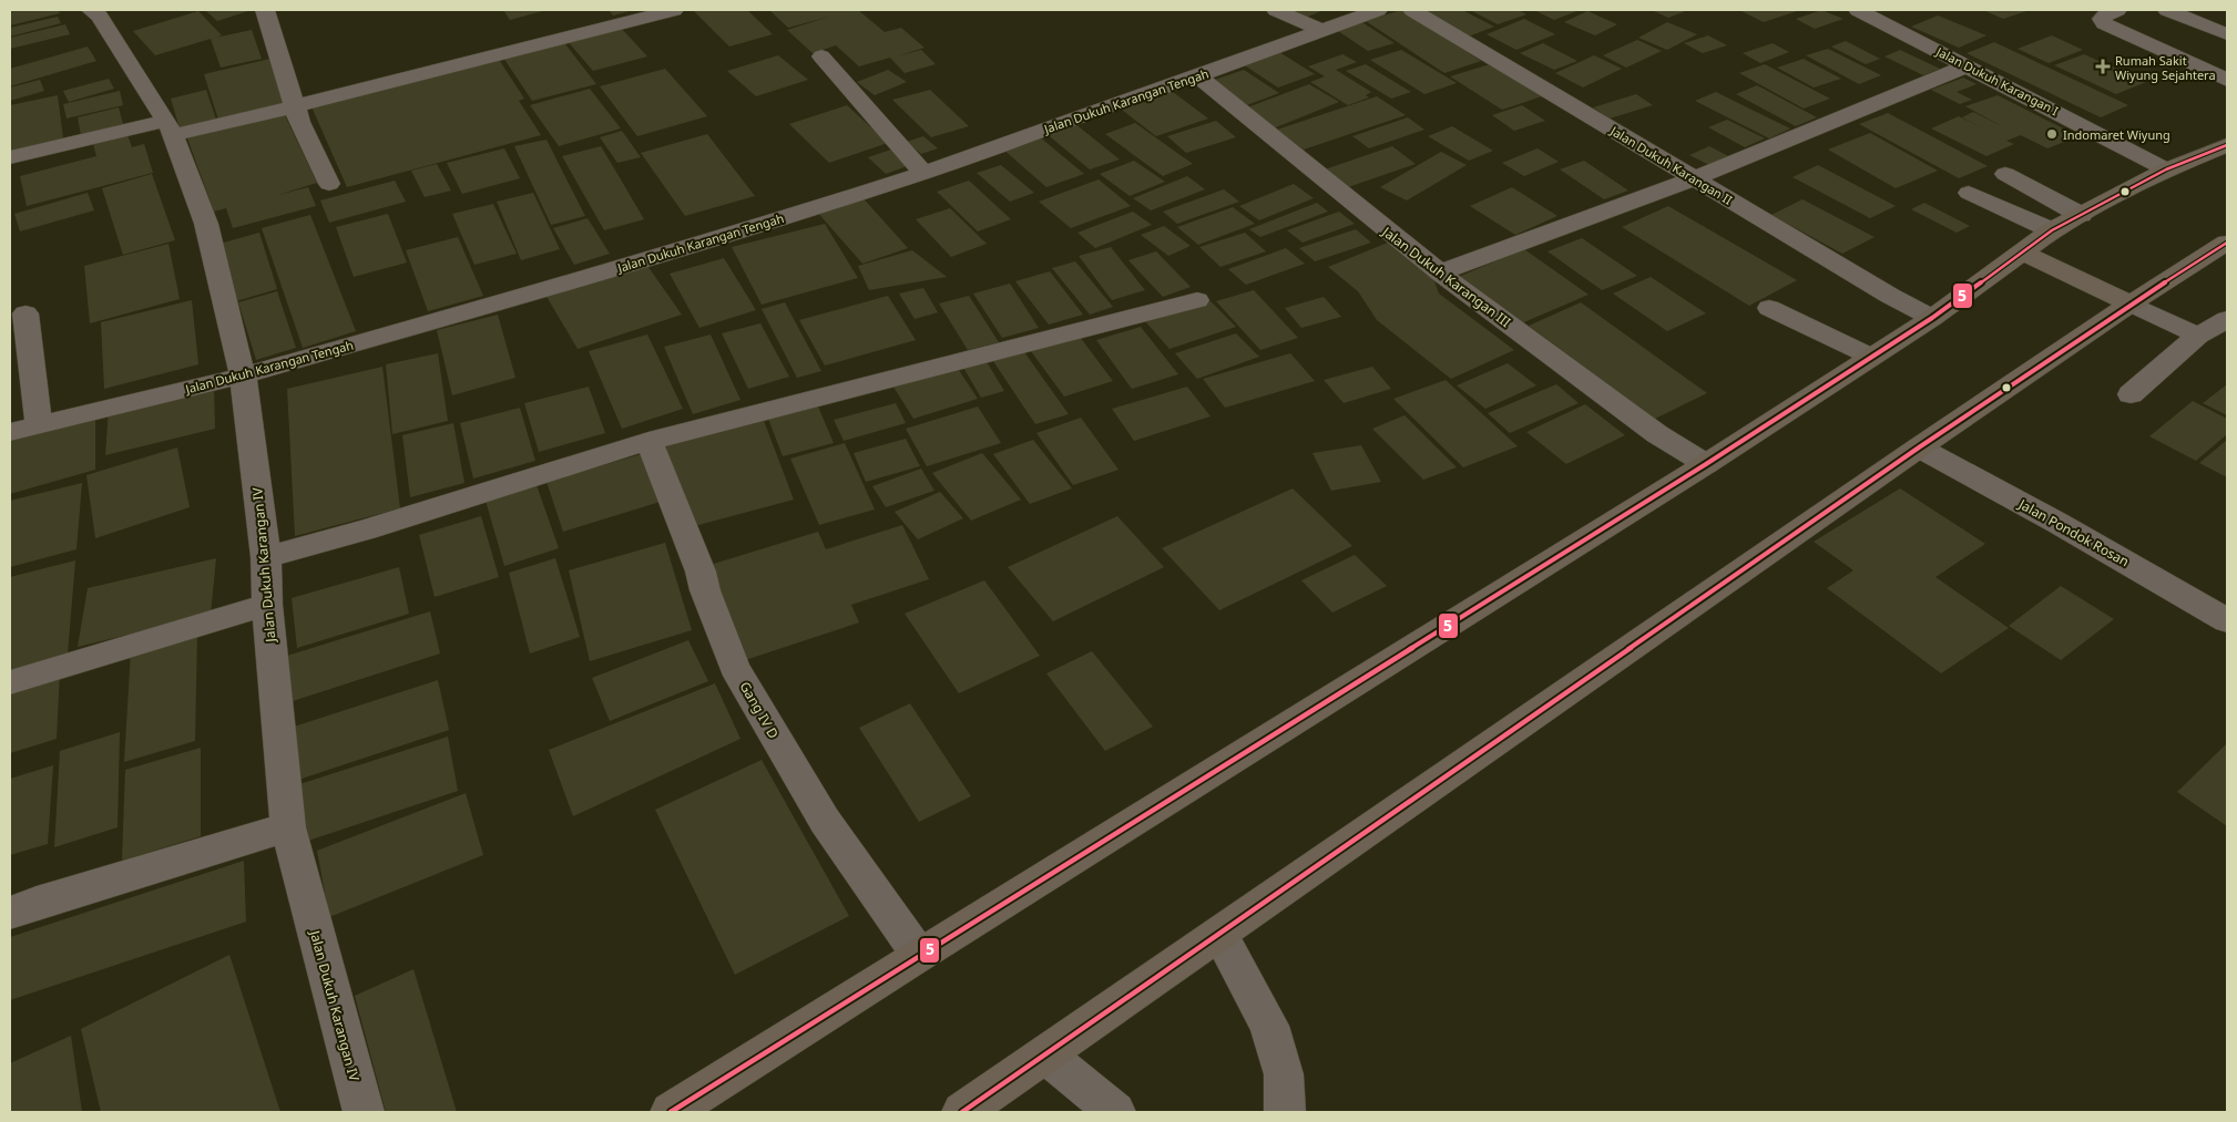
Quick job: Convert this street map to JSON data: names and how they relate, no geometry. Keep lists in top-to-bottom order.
{
  "streets": {
    "street": [
      "Jalan Dukuh Karangan I",
      "Jalan Dukuh Karangan Tengah",
      "Jalan Dukuh Karangan II",
      "Jalan Dukuh Karangan III",
      "Jalan Pondok Rosan",
      "Jalan Dukuh Karangan IV",
      "Gang IV D"
    ]
  },
  "crossings": [
    ["Jalan Dukuh Karangan Tengah", "Jalan Dukuh Karangan III"],
    ["Jalan Dukuh Karangan Tengah", "Jalan Dukuh Karangan IV"]
  ],
  "places": {
    "health": ["Rumah Sakit Wiyung Sejahtera"],
    "other": ["Indomaret Wiyung"]
  },
  "lines": ["transit line 5"]
}
